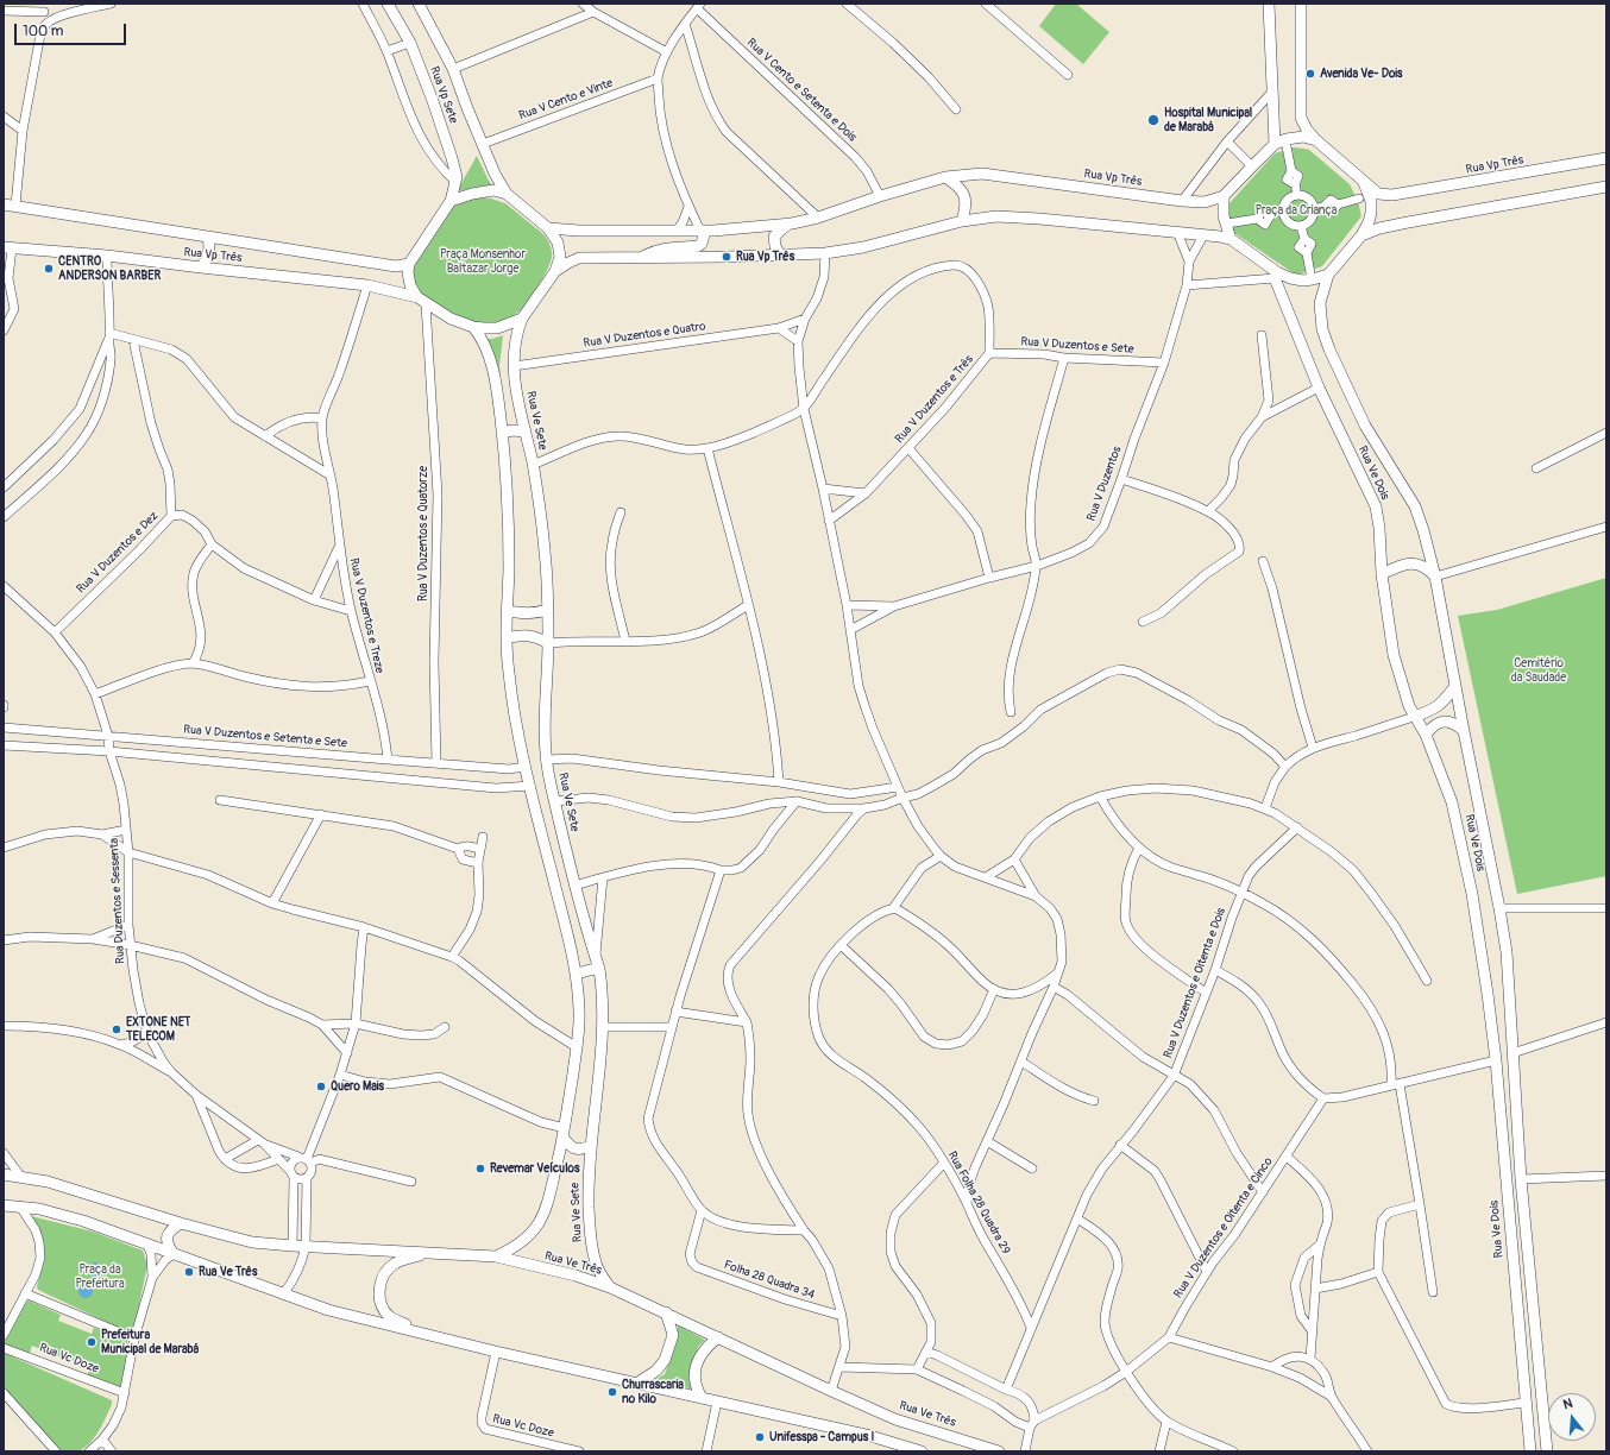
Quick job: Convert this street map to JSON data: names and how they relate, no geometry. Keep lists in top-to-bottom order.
{
  "streets": {
    "main road": [
      "Rua Vp Sete",
      "Rua Vp Três",
      "Rua Ve Sete",
      "Rua Ve Dois",
      "Rua Ve Três"
    ],
    "street": [
      "Rua V Cento e Setenta e Dois",
      "Rua V Cento e Vinte",
      "Rua V Duzentos e Quatro",
      "Rua V Duzentos e Sete",
      "Rua V Duzentos e Três",
      "Rua V Duzentos",
      "Rua V Duzentos e Quatorze",
      "Rua V Duzentos e Dez",
      "Rua V Duzentos e Treze",
      "Rua V Duzentos e Setenta e Sete",
      "Rua Duzentos e Sessenta",
      "Rua V Duzentos e Oitenta e Dois",
      "Rua Folha 28 Quadra 29",
      "Rua V Duzentos e Oitenta e Cinco",
      "Folha 28 Quadra 34",
      "Rua Vc Doze"
    ]
  },
  "crossings": [
    ["Rua V Cento e Setenta e Dois", "Rua Vp Três"],
    ["Rua Vp Sete", "Rua V Cento e Vinte"],
    ["Rua Vp Sete", "Rua Vp Três"],
    ["Rua Vp Sete", "Rua Ve Sete"],
    ["Rua Vp Sete", "Rua V Duzentos e Quatorze"],
    ["Rua Vp Três", "Rua Ve Sete"],
    ["Rua Vp Três", "Rua Ve Dois"],
    ["Rua Vp Três", "Rua V Duzentos e Quatorze"],
    ["Rua Vp Três", "Rua V Duzentos e Treze"],
    ["Rua V Duzentos e Quatro", "Rua Ve Sete"],
    ["Rua V Duzentos e Sete", "Rua V Duzentos e Três"],
    ["Rua V Duzentos e Sete", "Rua V Duzentos"],
    ["Rua Ve Sete", "Rua V Duzentos e Quatorze"],
    ["Rua Ve Sete", "Rua V Duzentos e Setenta e Sete"],
    ["Rua Ve Sete", "Rua Ve Três"],
    ["Rua V Duzentos e Quatorze", "Rua V Duzentos e Setenta e Sete"],
    ["Rua V Duzentos e Dez", "Rua V Duzentos e Treze"],
    ["Rua V Duzentos e Treze", "Rua V Duzentos e Setenta e Sete"],
    ["Rua V Duzentos e Setenta e Sete", "Rua Duzentos e Sessenta"],
    ["Rua V Duzentos e Oitenta e Dois", "Rua Folha 28 Quadra 29"]
  ],
  "parks": [
    "Praça da Criança",
    "Praça Monsenhor Baltazar Jorge",
    "Cemitério da Saudade",
    "Praça da Prefeitura"
  ],
  "places": [
    "Avenida Ve- Dois",
    "Hospital Municipal de Marabá",
    "Rua Vp Três",
    "CENTRO ANDERSON BARBER",
    "EXTONE NET TELECOM",
    "Quero Mais",
    "Revemar Veículos",
    "Rua Ve Três",
    "Prefeitura Municipal de Marabá",
    "Churrascaria no Kilo",
    "Unifesspa - Campus I"
  ],
  "scale_bar": "100 m",
  "north": "top"
}
